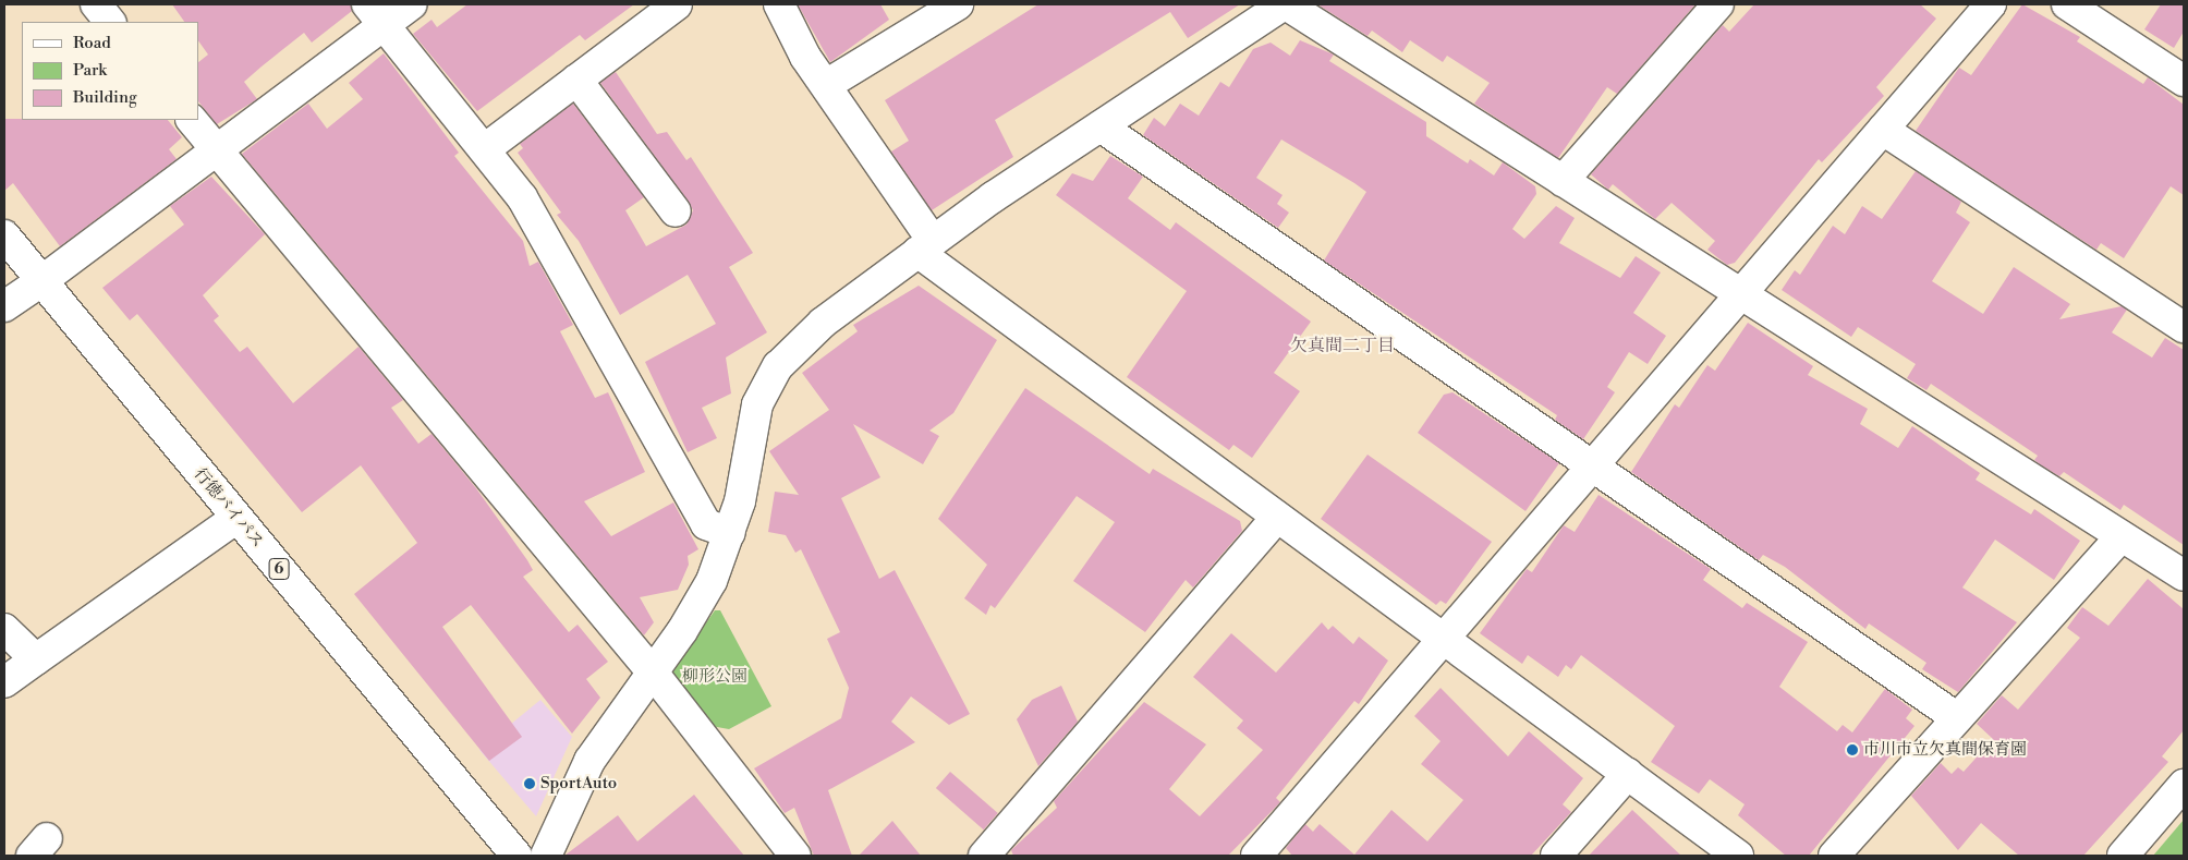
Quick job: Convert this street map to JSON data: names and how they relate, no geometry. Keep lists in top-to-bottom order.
{
  "streets": {
    "street": ["行徳バイパス", "6"]
  },
  "districts": ["欠真間二丁目"],
  "parks": ["柳形公園"],
  "places": ["市川市立欠真間保育園", "SportAuto"],
  "legend": ["Road", "Park", "Building"]
}
